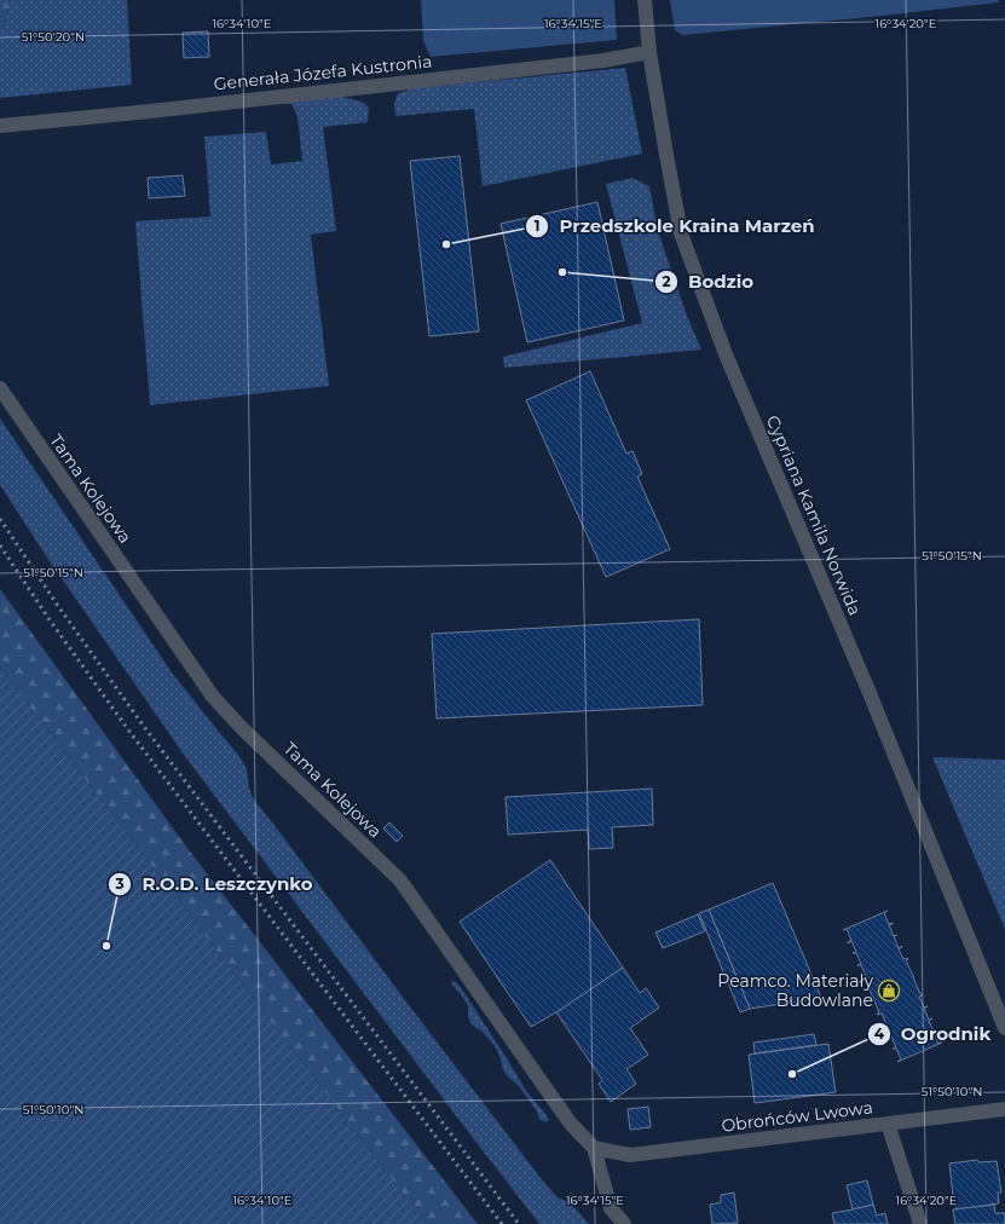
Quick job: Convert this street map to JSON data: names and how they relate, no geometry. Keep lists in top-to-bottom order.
{
  "streets": {
    "street": [
      "Generała Józefa Kustronia",
      "Tama Kolejowa",
      "Cypriana Kamila Norwida",
      "Obrońców Lwowa"
    ]
  },
  "crossings": [
    ["Generała Józefa Kustronia", "Cypriana Kamila Norwida"],
    ["Tama Kolejowa", "Obrońców Lwowa"]
  ],
  "places": {
    "other": [
      "Przedszkole Kraina Marzeń",
      "Bodzio",
      "R.O.D. Leszczynko",
      "Ogrodnik"
    ],
    "shop": ["Peamco. Materiały Budowlane"]
  },
  "coordinates": [
    "16°34'10\"E",
    "16°34'15\"E",
    "16°34'20\"E",
    "51°50'20\"N",
    "51°50'15\"N",
    "51°50'10\"N"
  ]
}
